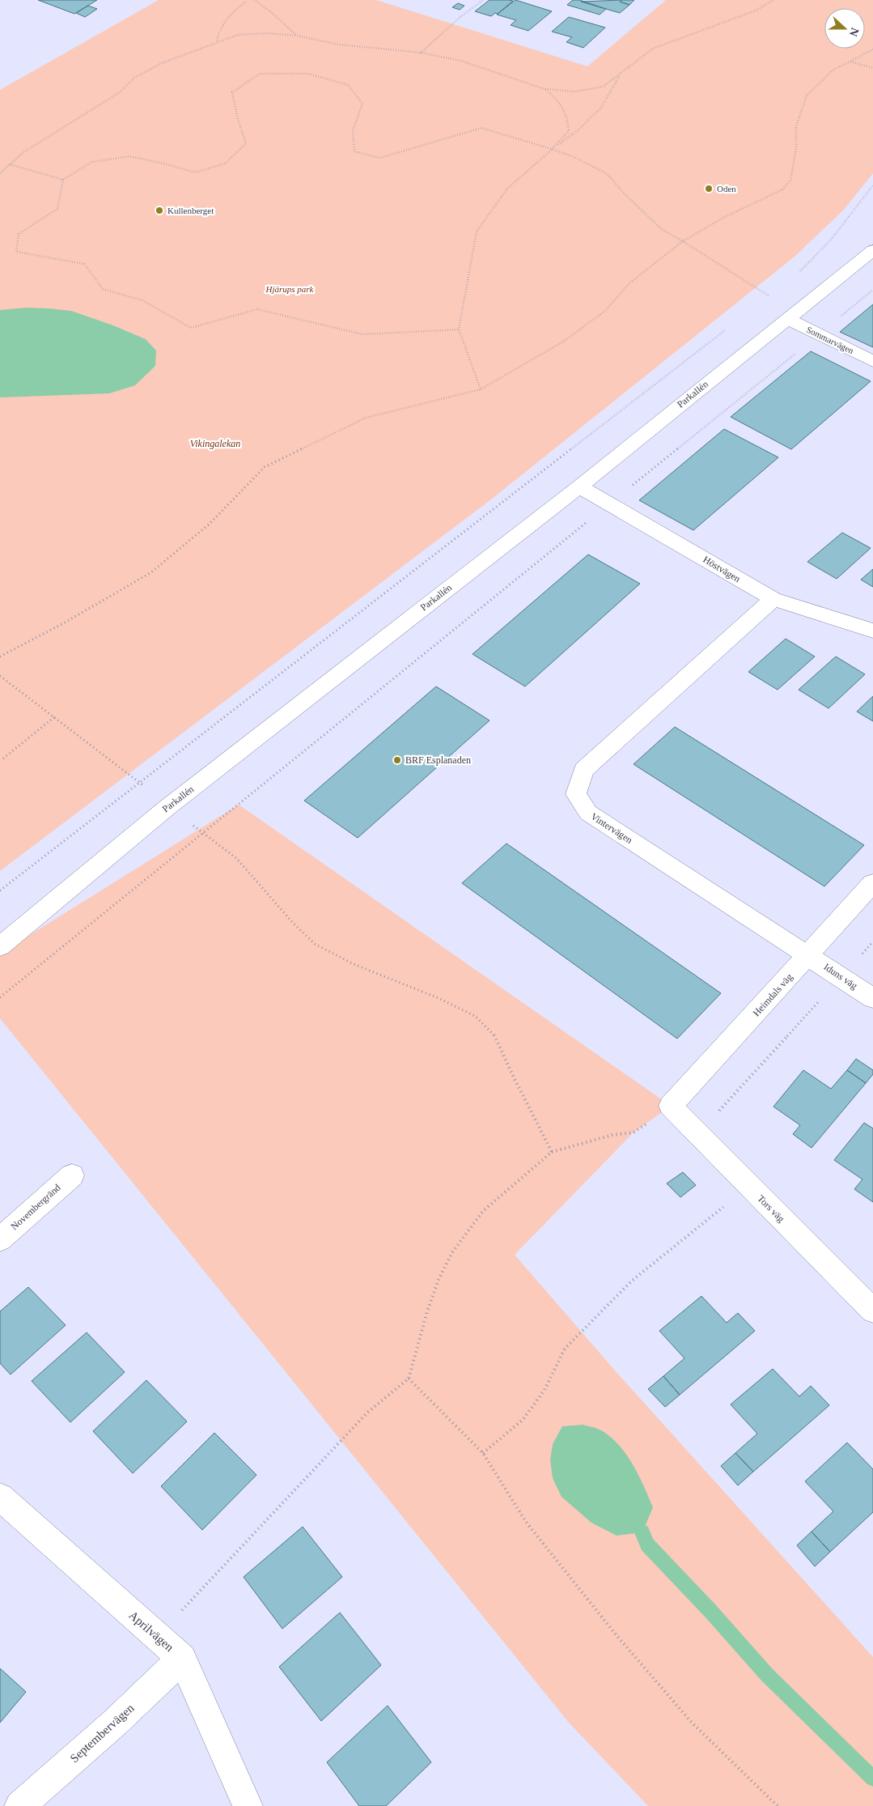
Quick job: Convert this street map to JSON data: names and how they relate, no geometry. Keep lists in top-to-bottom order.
{
  "streets": {
    "street": [
      "Sommarvägen",
      "Parkallén",
      "Höstvägen",
      "Vintervägen",
      "Iduns väg",
      "Heimdals väg",
      "Novembergränd",
      "Tors väg",
      "Aprilvägen",
      "Septembervägen"
    ]
  },
  "crossings": [
    ["Sommarvägen", "Parkallén"],
    ["Parkallén", "Höstvägen"],
    ["Höstvägen", "Vintervägen"],
    ["Vintervägen", "Iduns väg"],
    ["Vintervägen", "Heimdals väg"],
    ["Iduns väg", "Heimdals väg"],
    ["Heimdals väg", "Tors väg"],
    ["Aprilvägen", "Septembervägen"]
  ],
  "parks": ["Hjärups park", "Vikingalekan"],
  "places": ["Oden", "Kullenberget", "BRF Esplanaden"],
  "north": "right"
}
